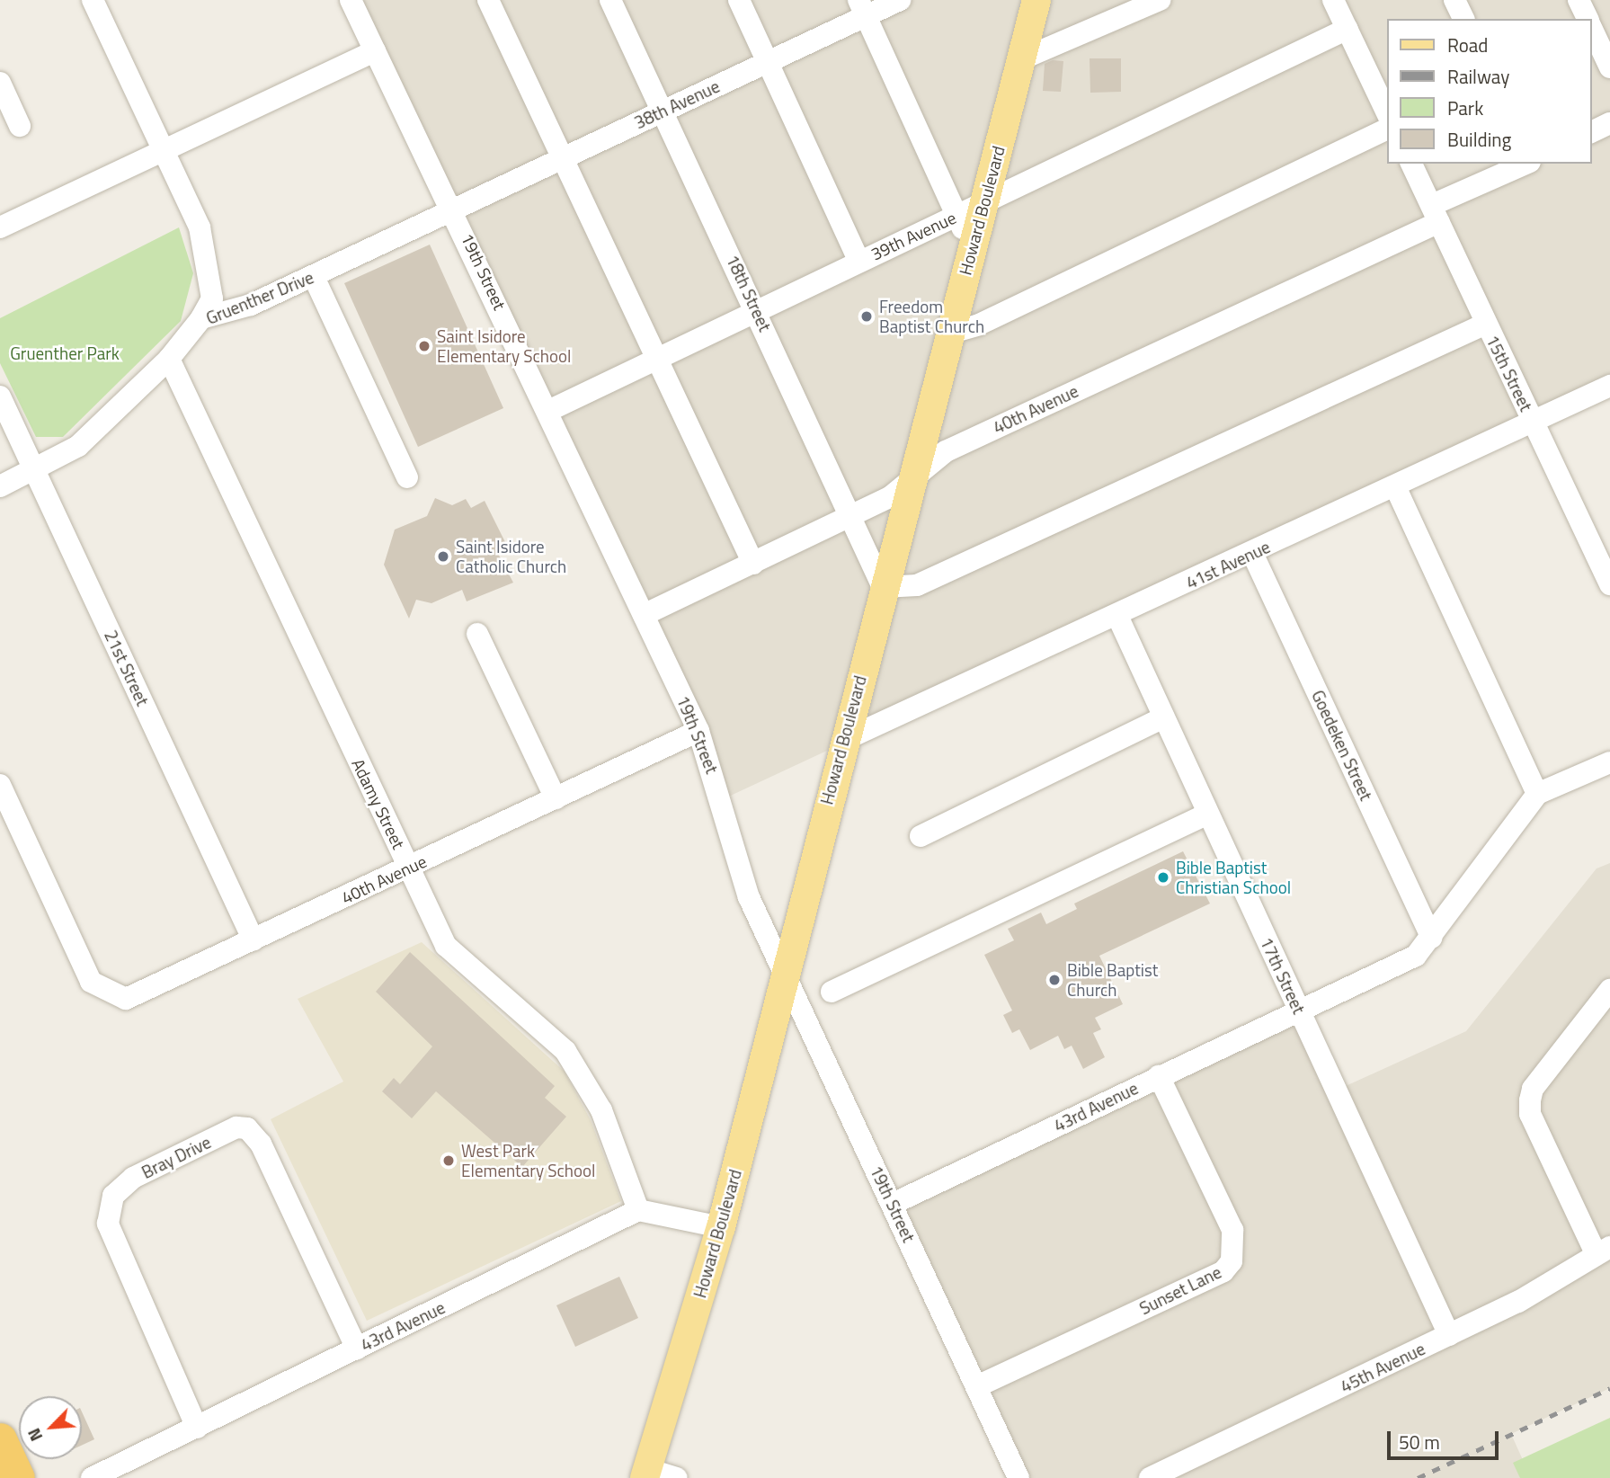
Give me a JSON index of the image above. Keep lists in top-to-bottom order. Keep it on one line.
{"streets":{"main road":["Howard Boulevard"],"street":["38th Avenue","39th Avenue","19th Street","18th Street","Gruenther Drive","15th Street","40th Avenue","41st Avenue","21st Street","Goedeken Street","Adamy Street","17th Street","43rd Avenue","Bray Drive","Sunset Lane","45th Avenue"]},"crossings":[["38th Avenue","19th Street"],["38th Avenue","18th Street"],["38th Avenue","Gruenther Drive"],["Howard Boulevard","39th Avenue"],["Howard Boulevard","19th Street"],["Howard Boulevard","18th Street"],["Howard Boulevard","40th Avenue"],["Howard Boulevard","41st Avenue"],["39th Avenue","19th Street"],["39th Avenue","18th Street"],["19th Street","Gruenther Drive"],["19th Street","40th Avenue"],["19th Street","43rd Avenue"],["19th Street","Sunset Lane"],["18th Street","40th Avenue"],["Gruenther Drive","21st Street"],["Gruenther Drive","Adamy Street"],["15th Street","40th Avenue"],["15th Street","41st Avenue"],["40th Avenue","21st Street"],["40th Avenue","Adamy Street"],["41st Avenue","Goedeken Street"],["41st Avenue","17th Street"],["Goedeken Street","43rd Avenue"],["Adamy Street","43rd Avenue"],["17th Street","43rd Avenue"],["17th Street","45th Avenue"],["43rd Avenue","Bray Drive"],["43rd Avenue","Sunset Lane"]],"parks":["Gruenther Park"],"places":["Freedom Baptist Church","Saint Isidore Elementary School","Saint Isidore Catholic Church","Bible Baptist Christian School","Bible Baptist Church","West Park Elementary School"],"legend":["Road","Railway","Park","Building"],"scale_bar":"50 m","north":"bottom left"}
